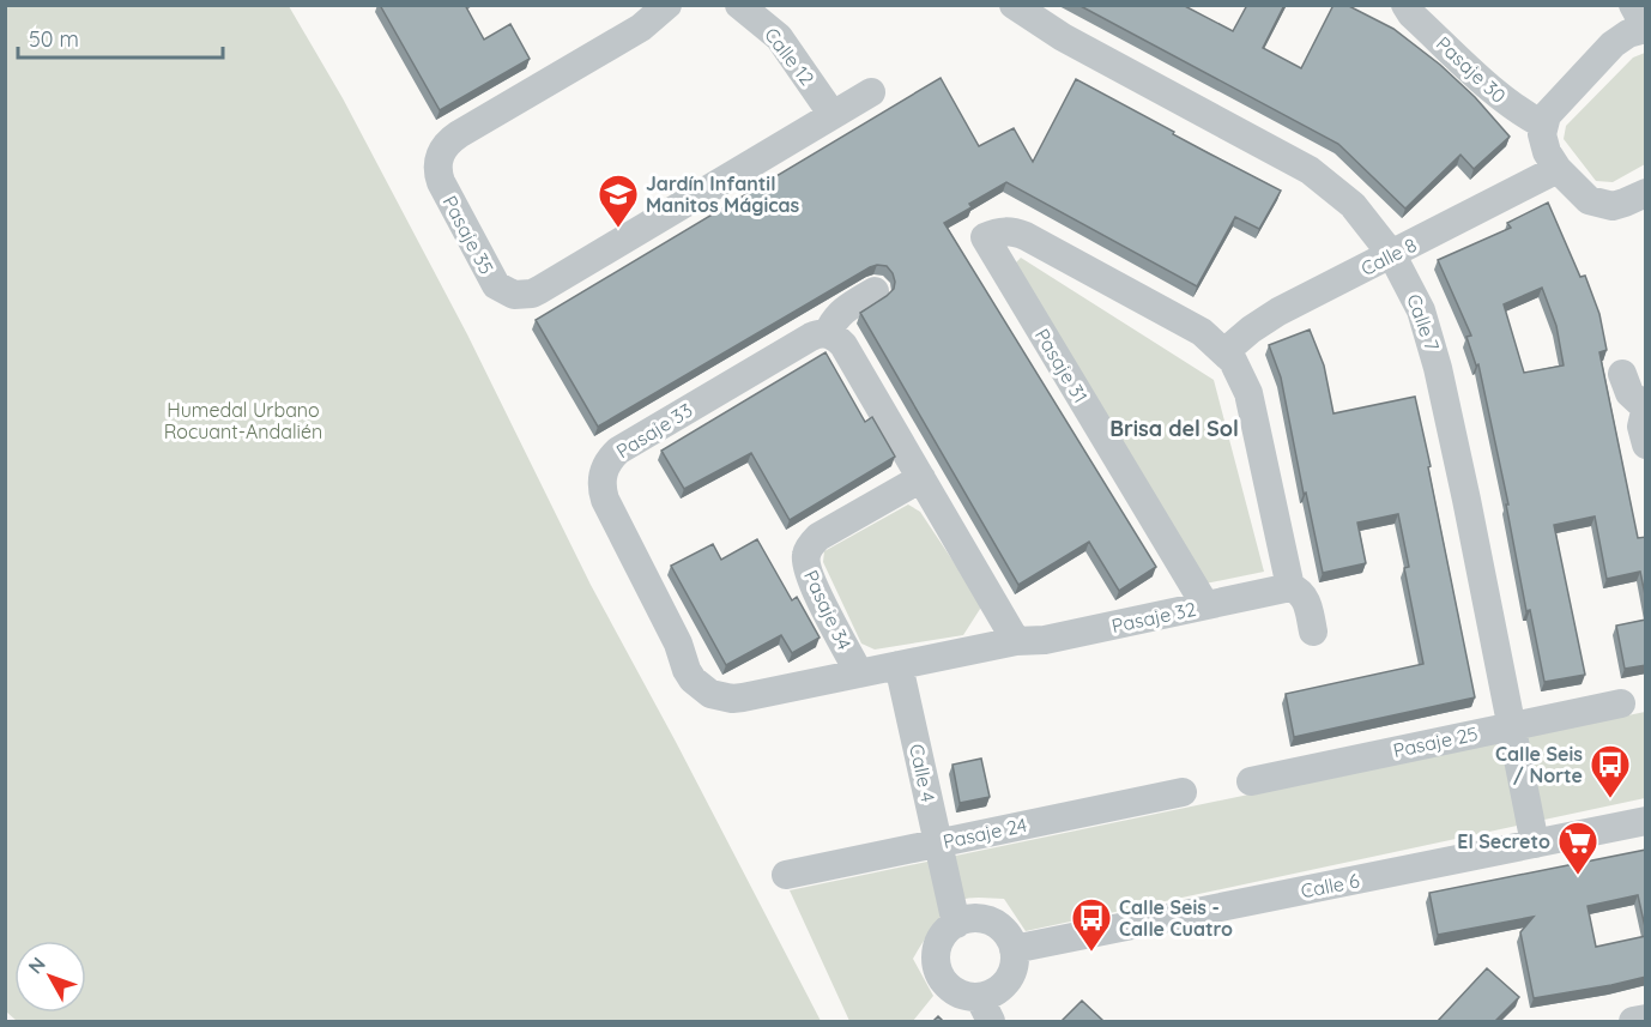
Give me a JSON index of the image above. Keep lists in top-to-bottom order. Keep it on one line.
{"streets":{"street":["Calle 12","Pasaje 30","Pasaje 35","Calle 8","Calle 7","Pasaje 31","Pasaje 33","Pasaje 34","Pasaje 32","Pasaje 25","Calle 4","Pasaje 24","Calle 6"]},"crossings":[["Calle 12","Pasaje 35"],["Calle 8","Calle 7"],["Calle 8","Pasaje 31"],["Calle 7","Pasaje 25"],["Calle 7","Calle 6"],["Pasaje 31","Pasaje 32"],["Pasaje 33","Pasaje 34"],["Calle 4","Pasaje 24"],["Calle 4","Calle 6"]],"districts":["Brisa del Sol"],"parks":["Humedal Urbano Rocuant-Andalién"],"places":{"school or university":["Jardín Infantil Manitos Mágicas"],"bus stop":["Calle Seis / Norte","Calle Seis - Calle Cuatro"],"supermarket":["El Secreto"]},"scale_bar":"50 m","north":"top left"}
